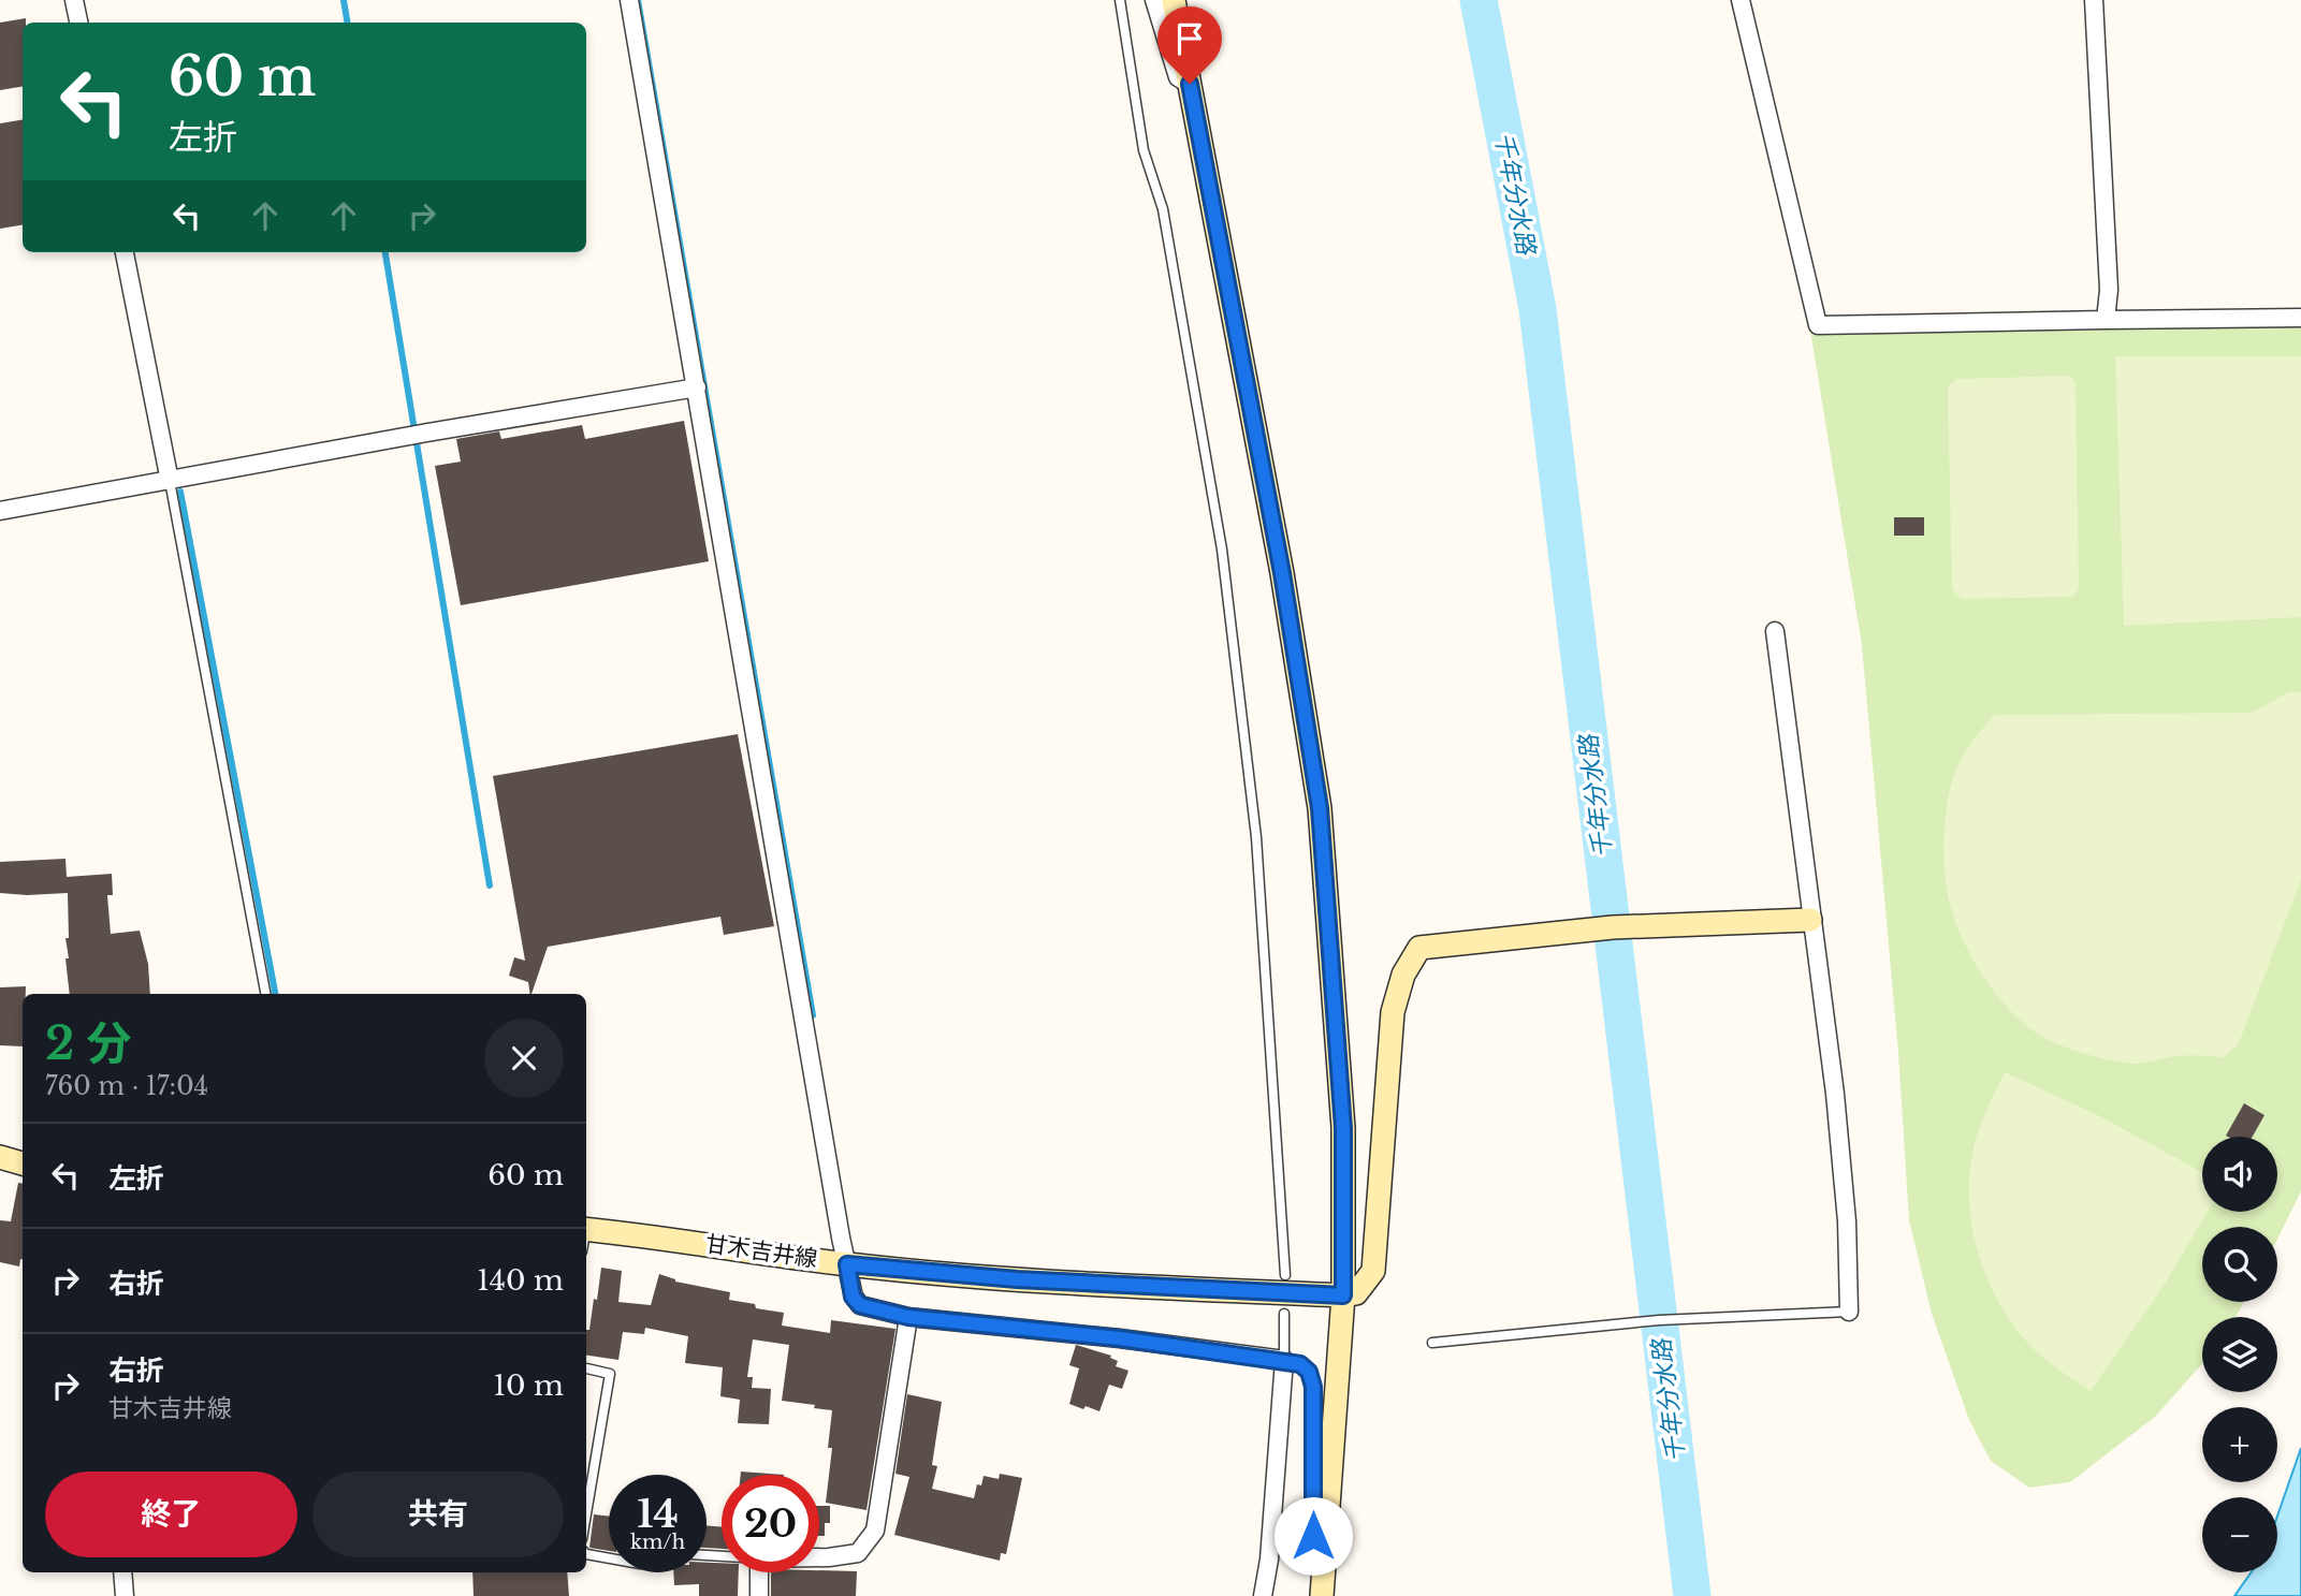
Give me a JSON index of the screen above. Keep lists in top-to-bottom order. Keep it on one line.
{"streets":{"main road":["甘木吉井線"]},"water":["千年分水路"],"page":{"turn":["60 m","左折"],"heading":["2 分","760 m · 17:04"],"list":[{"name":"左折","value":"60 m"},{"name":"右折","value":"140 m"},{"name":"右折","note":"甘木吉井線","value":"10 m"}],"map_buttons":["+","−"],"buttons":["終了","共有"],"speed":"14 km/h","limit":"20"}}
